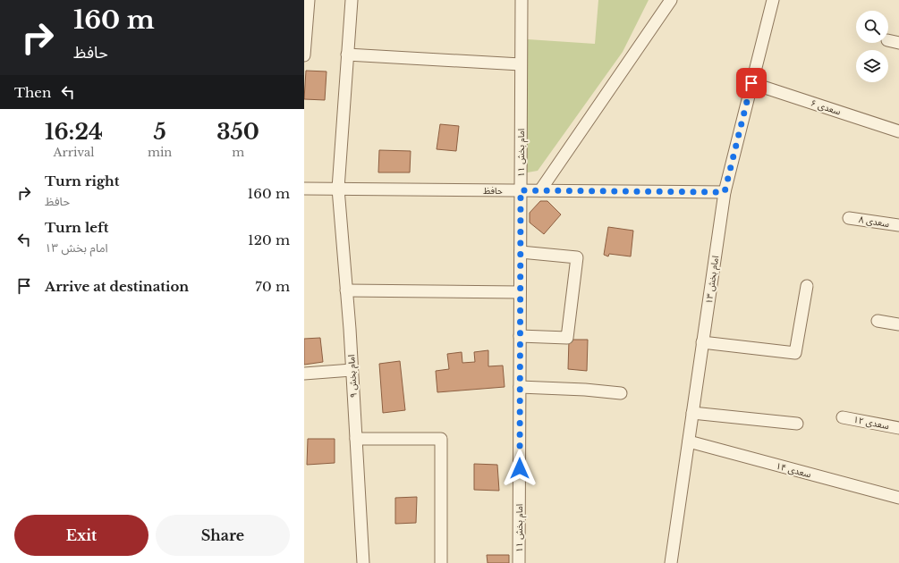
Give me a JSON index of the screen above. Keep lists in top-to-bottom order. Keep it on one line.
{"streets":{"street":["سعدی ۶","امام بخش ۱۱","حافظ","سعدی ۸","امام بخش ۱۳","امام بخش ۹","سعدی ۱۲","سعدی ۱۴"]},"crossings":[["سعدی ۶","امام بخش ۱۳"],["امام بخش ۱۱","حافظ"],["حافظ","امام بخش ۱۳"],["حافظ","امام بخش ۹"],["امام بخش ۱۳","سعدی ۱۴"]],"page":{"turn":["160 m","حافظ"],"then":"Then","eta":["16:24","Arrival","5","min","350","m"],"list":[{"name":"Turn right","note":"حافظ","value":"160 m"},{"name":"Turn left","note":"امام بخش ۱۳","value":"120 m"},{"name":"Arrive at destination","value":"70 m"}],"buttons":["Exit","Share"]}}
